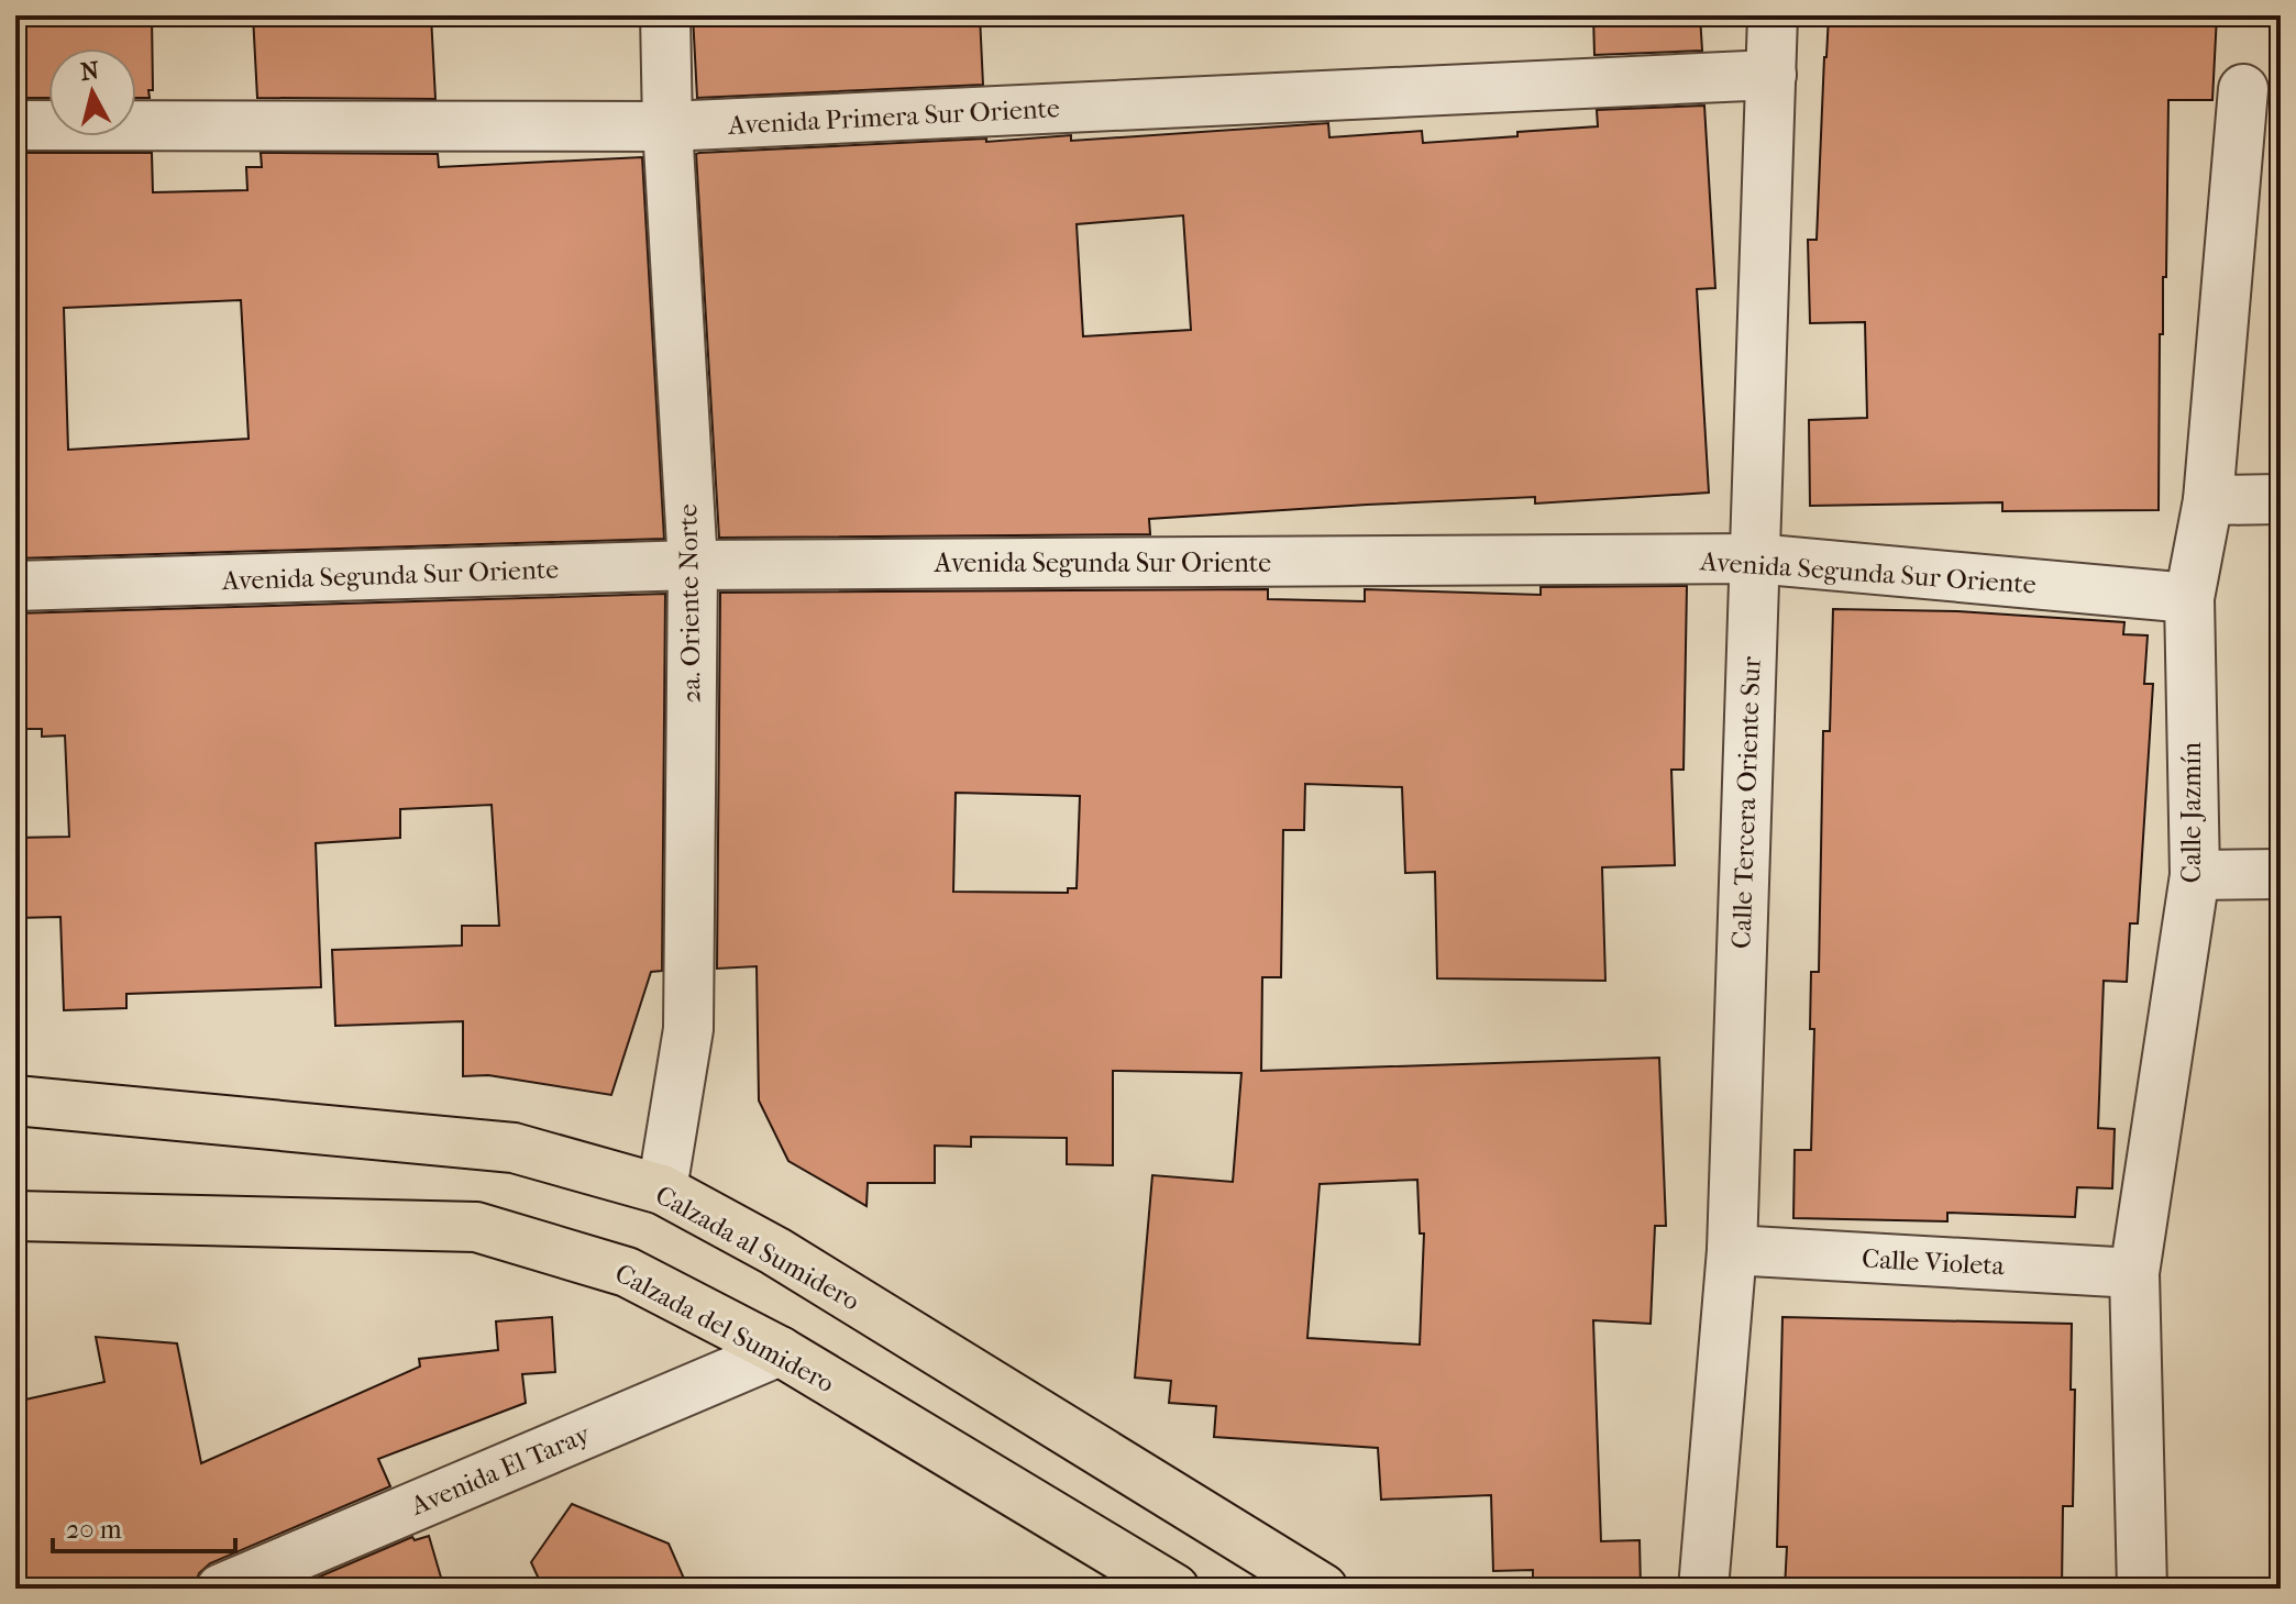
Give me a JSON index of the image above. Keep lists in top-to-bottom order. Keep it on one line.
{"streets":{"main road":["Calzada al Sumidero","Calzada del Sumidero"],"street":["Avenida Primera Sur Oriente","Avenida Segunda Sur Oriente","2a. Oriente Norte","Calle Tercera Oriente Sur","Calle Jazmín","Calle Violeta","Avenida El Taray"]},"crossings":[["Avenida Primera Sur Oriente","2a. Oriente Norte"],["Avenida Primera Sur Oriente","Calle Tercera Oriente Sur"],["Avenida Segunda Sur Oriente","2a. Oriente Norte"],["Avenida Segunda Sur Oriente","Calle Tercera Oriente Sur"],["Avenida Segunda Sur Oriente","Calle Jazmín"],["2a. Oriente Norte","Calzada al Sumidero"],["Calle Tercera Oriente Sur","Calle Violeta"],["Calle Jazmín","Calle Violeta"],["Calzada del Sumidero","Avenida El Taray"]],"scale_bar":"20 m","north":"top"}
